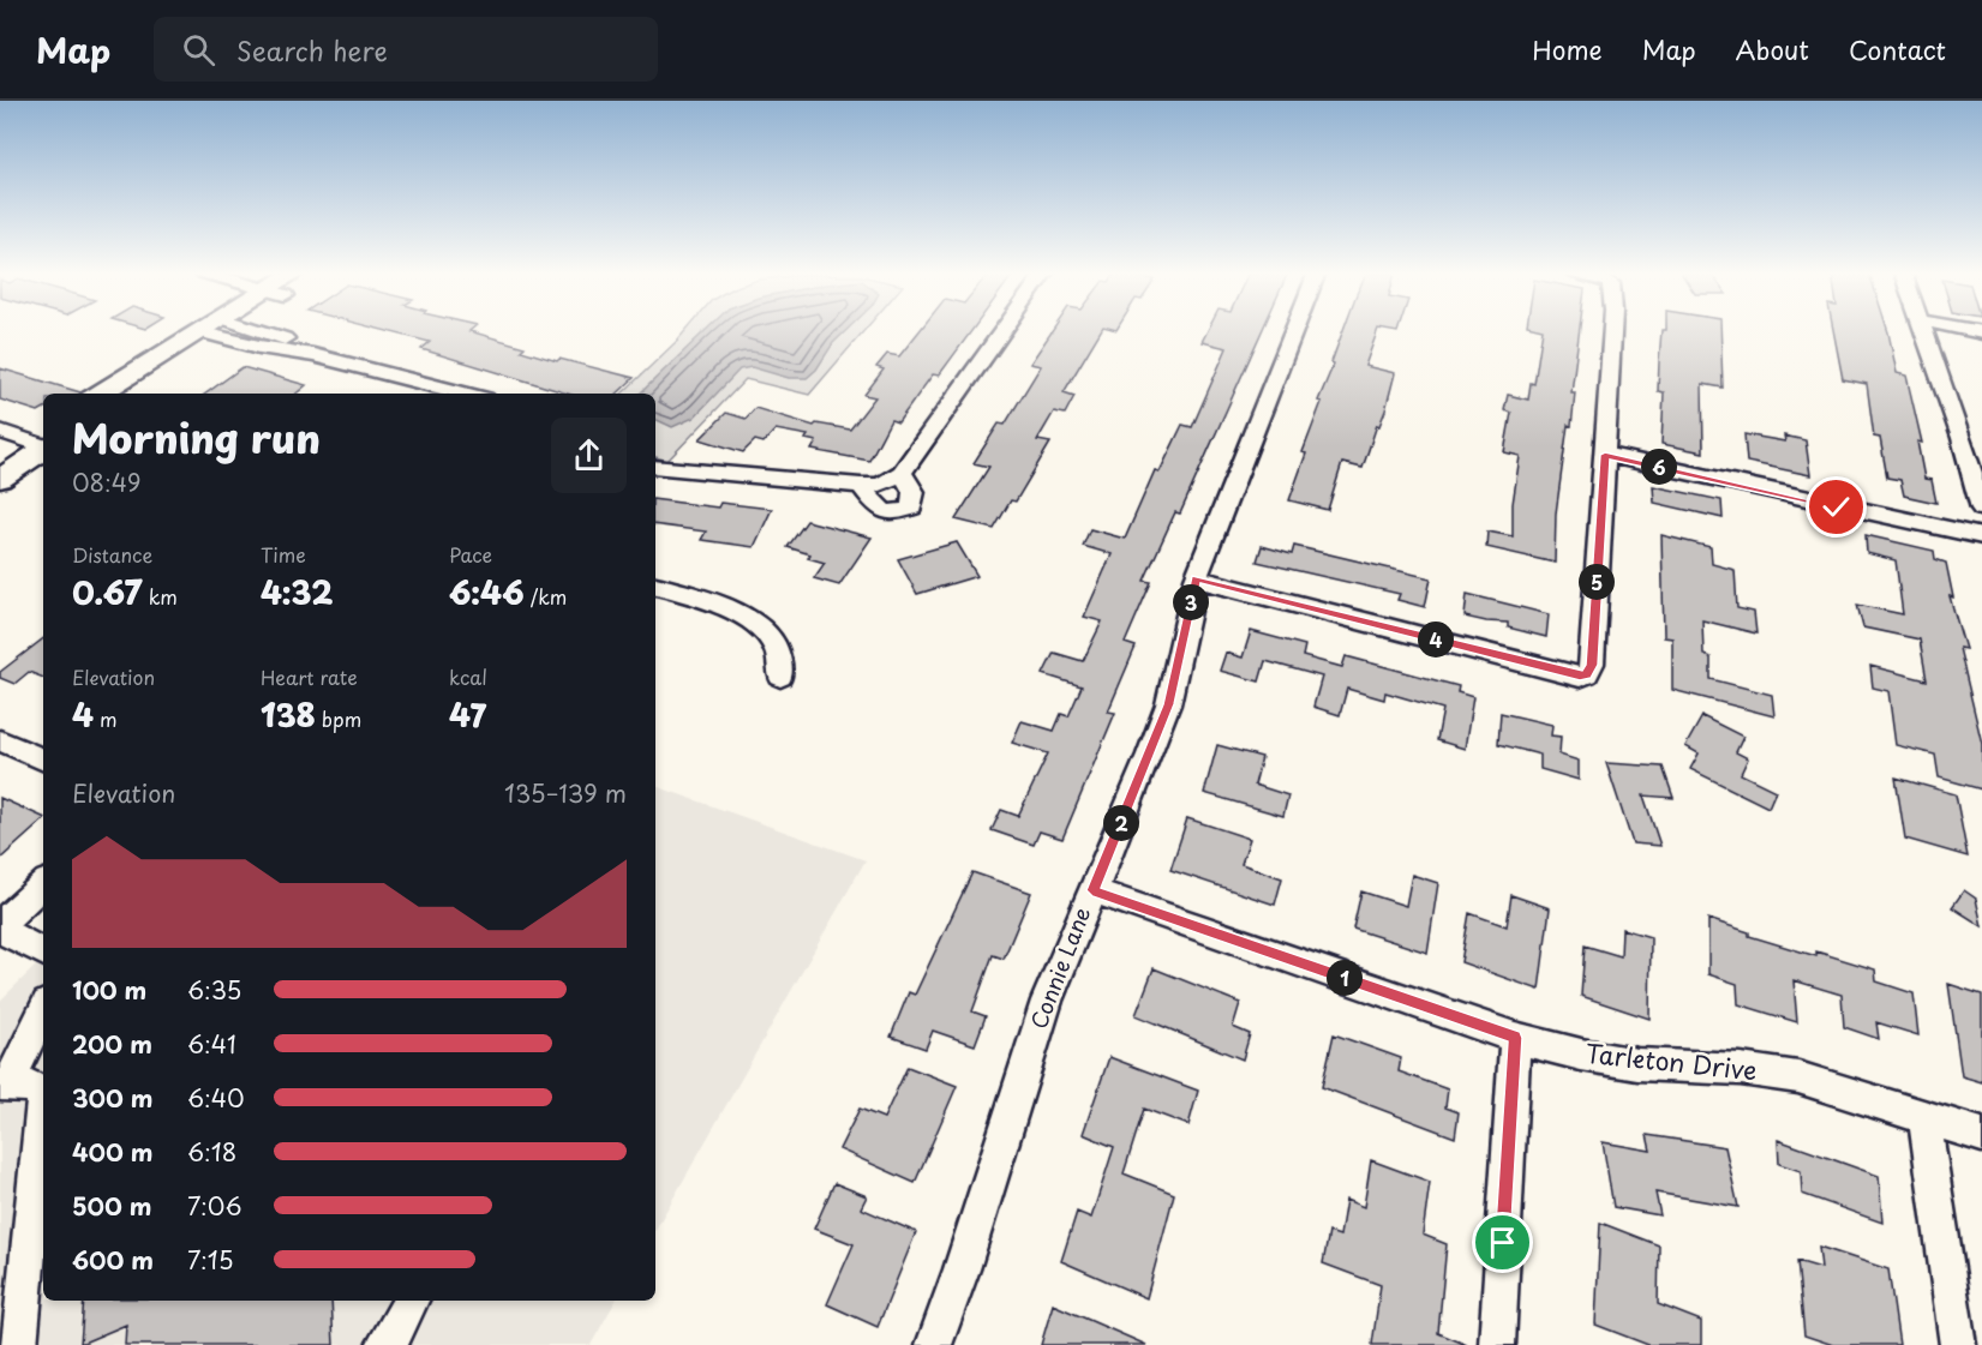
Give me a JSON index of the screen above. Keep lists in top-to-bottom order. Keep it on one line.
{"streets":{"street":["Connie Lane","Tarleton Drive"]},"crossings":[["Connie Lane","Tarleton Drive"]],"page":{"header":"Map","search":"Search here","nav":["Home","Map","About","Contact"],"heading":["Morning run","08:49"],"pins":["6","5","3","4","2","1"],"stats":[["Distance","0.67 km"],["Time","4:32"],["Pace","6:46 /km"],["Elevation","4 m"],["Heart rate","138 bpm"],["kcal","47"]],"chart":["Elevation","135–139 m"],"list":[{"name":"100 m","note":"6:35"},{"name":"200 m","note":"6:41"},{"name":"300 m","note":"6:40"},{"name":"400 m","note":"6:18"},{"name":"500 m","note":"7:06"},{"name":"600 m","note":"7:15"}]}}
